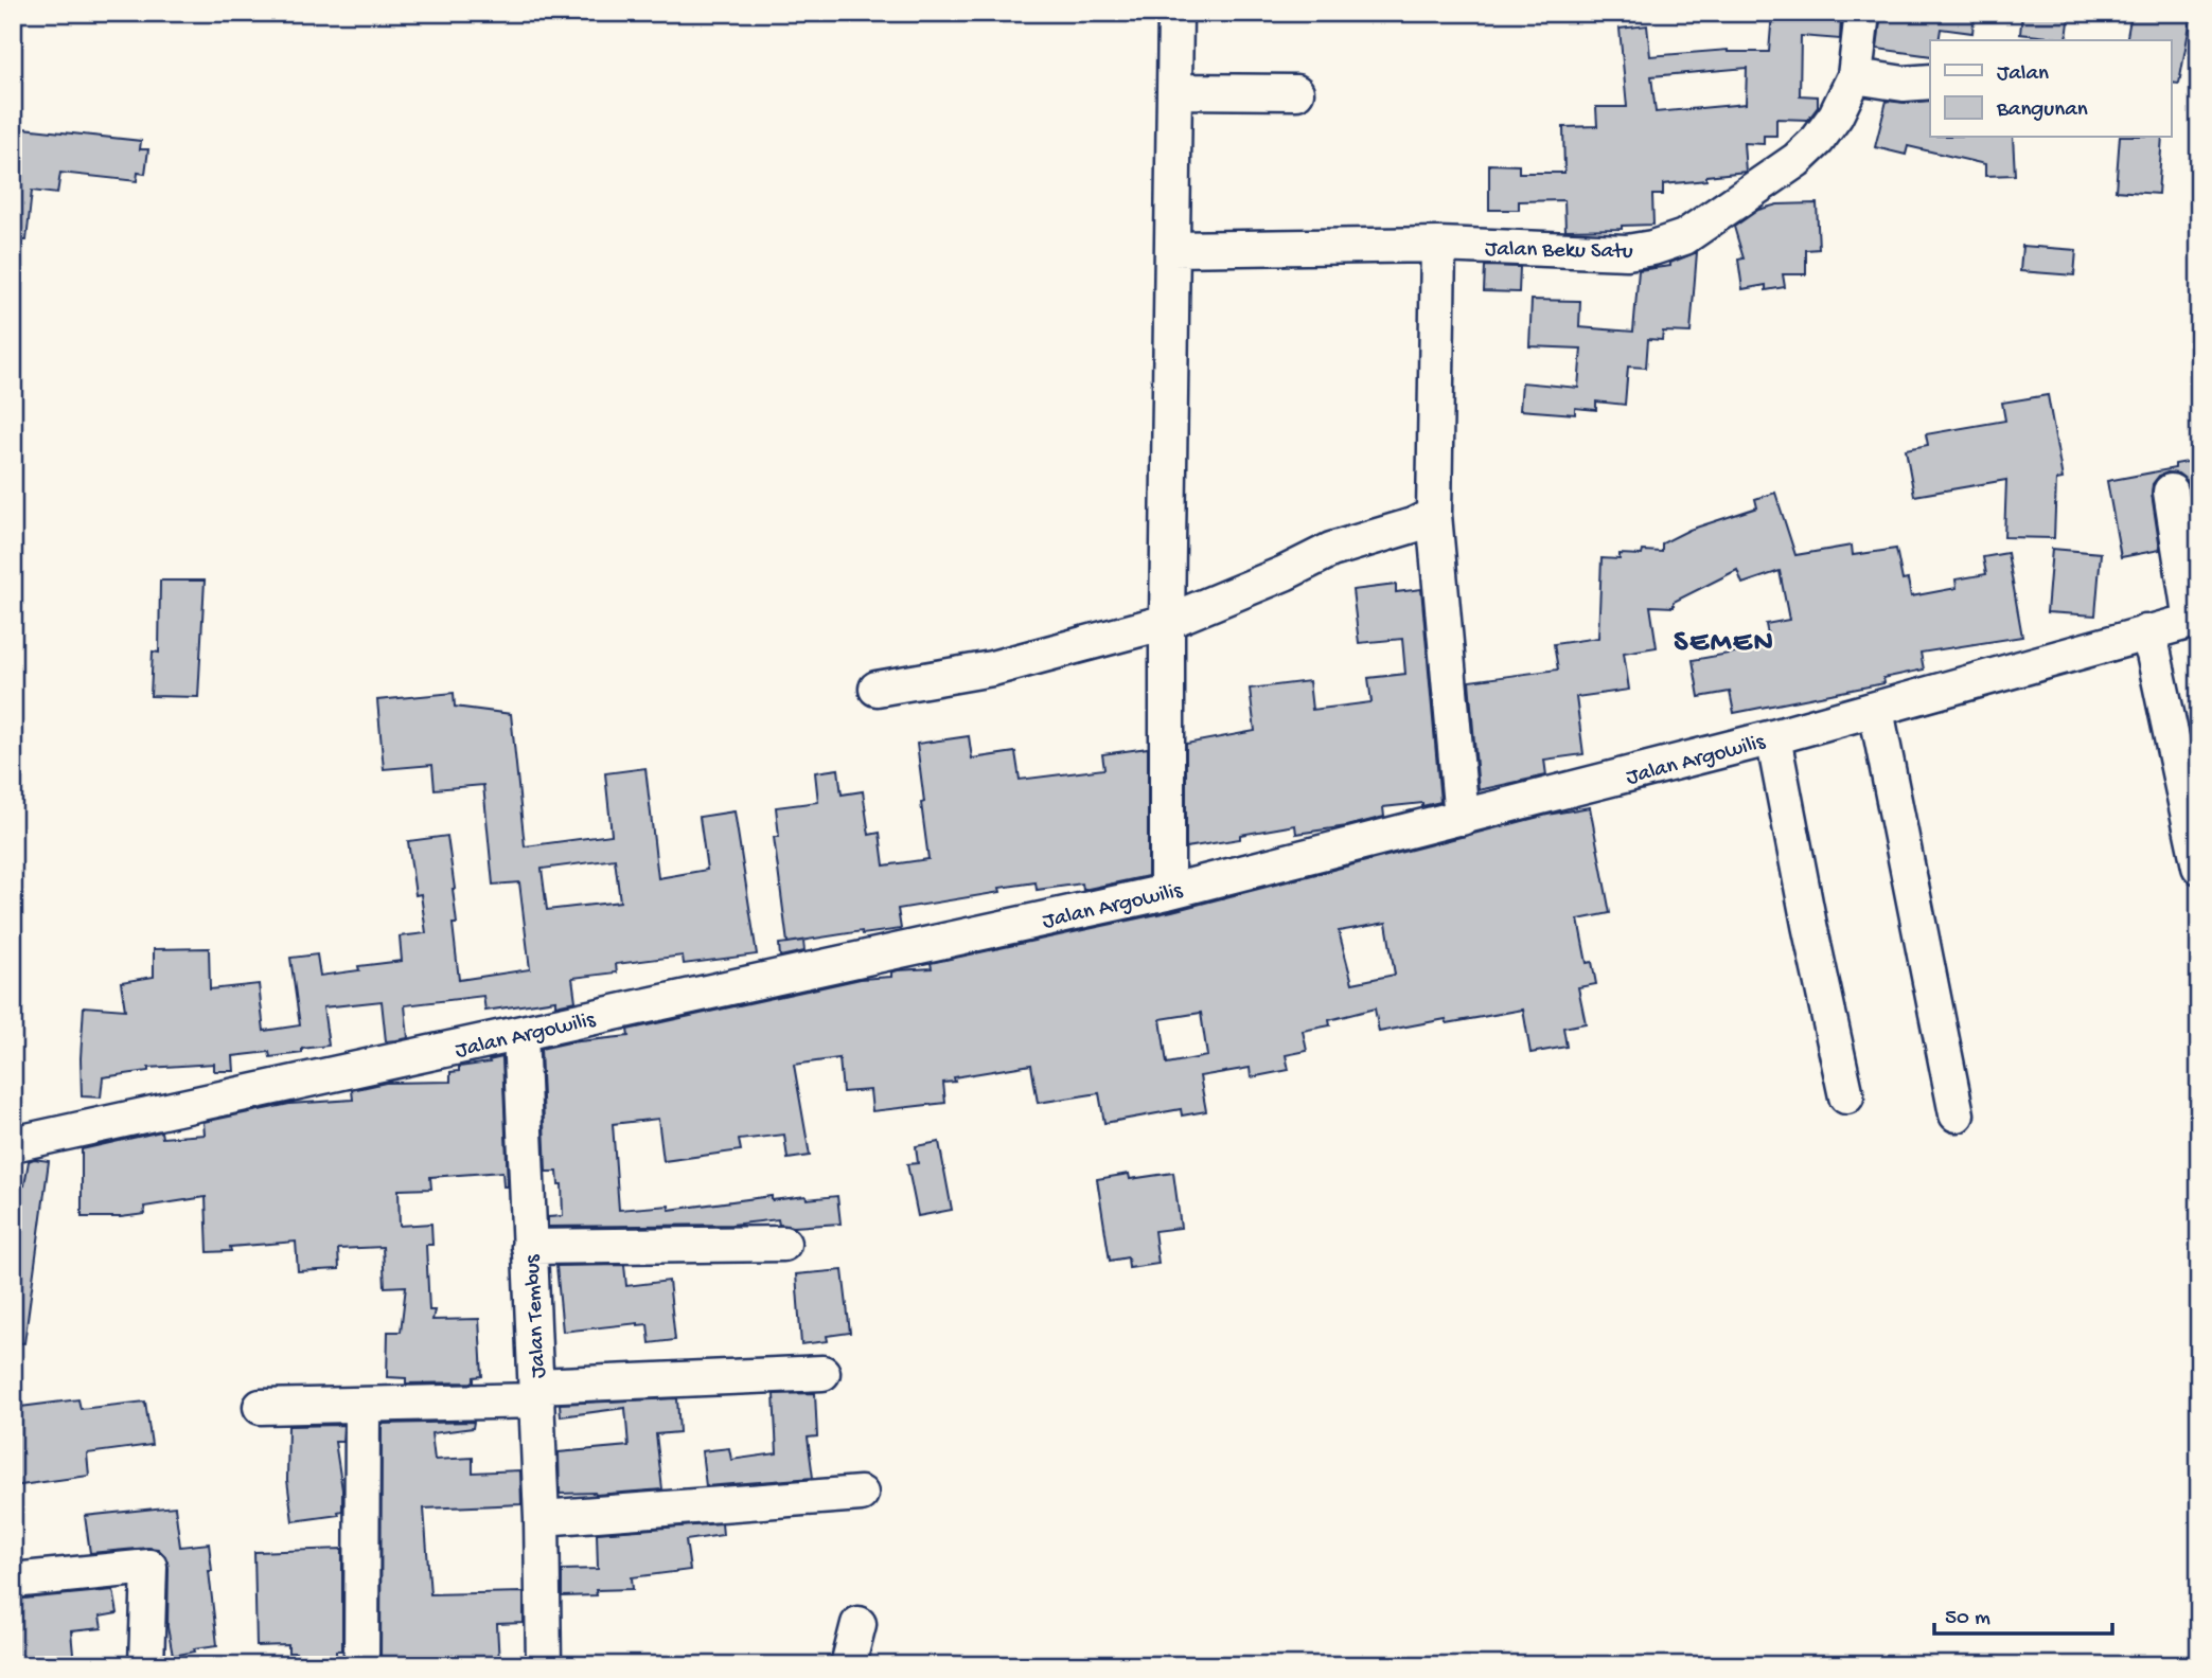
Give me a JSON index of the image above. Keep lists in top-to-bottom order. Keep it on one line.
{"streets":{"street":["Jalan Beku Satu","Jalan Argowilis","Jalan Tembus"]},"crossings":[["Jalan Argowilis","Jalan Tembus"]],"districts":["SEMEN"],"legend":["Jalan","Bangunan"],"scale_bar":"50 m"}
